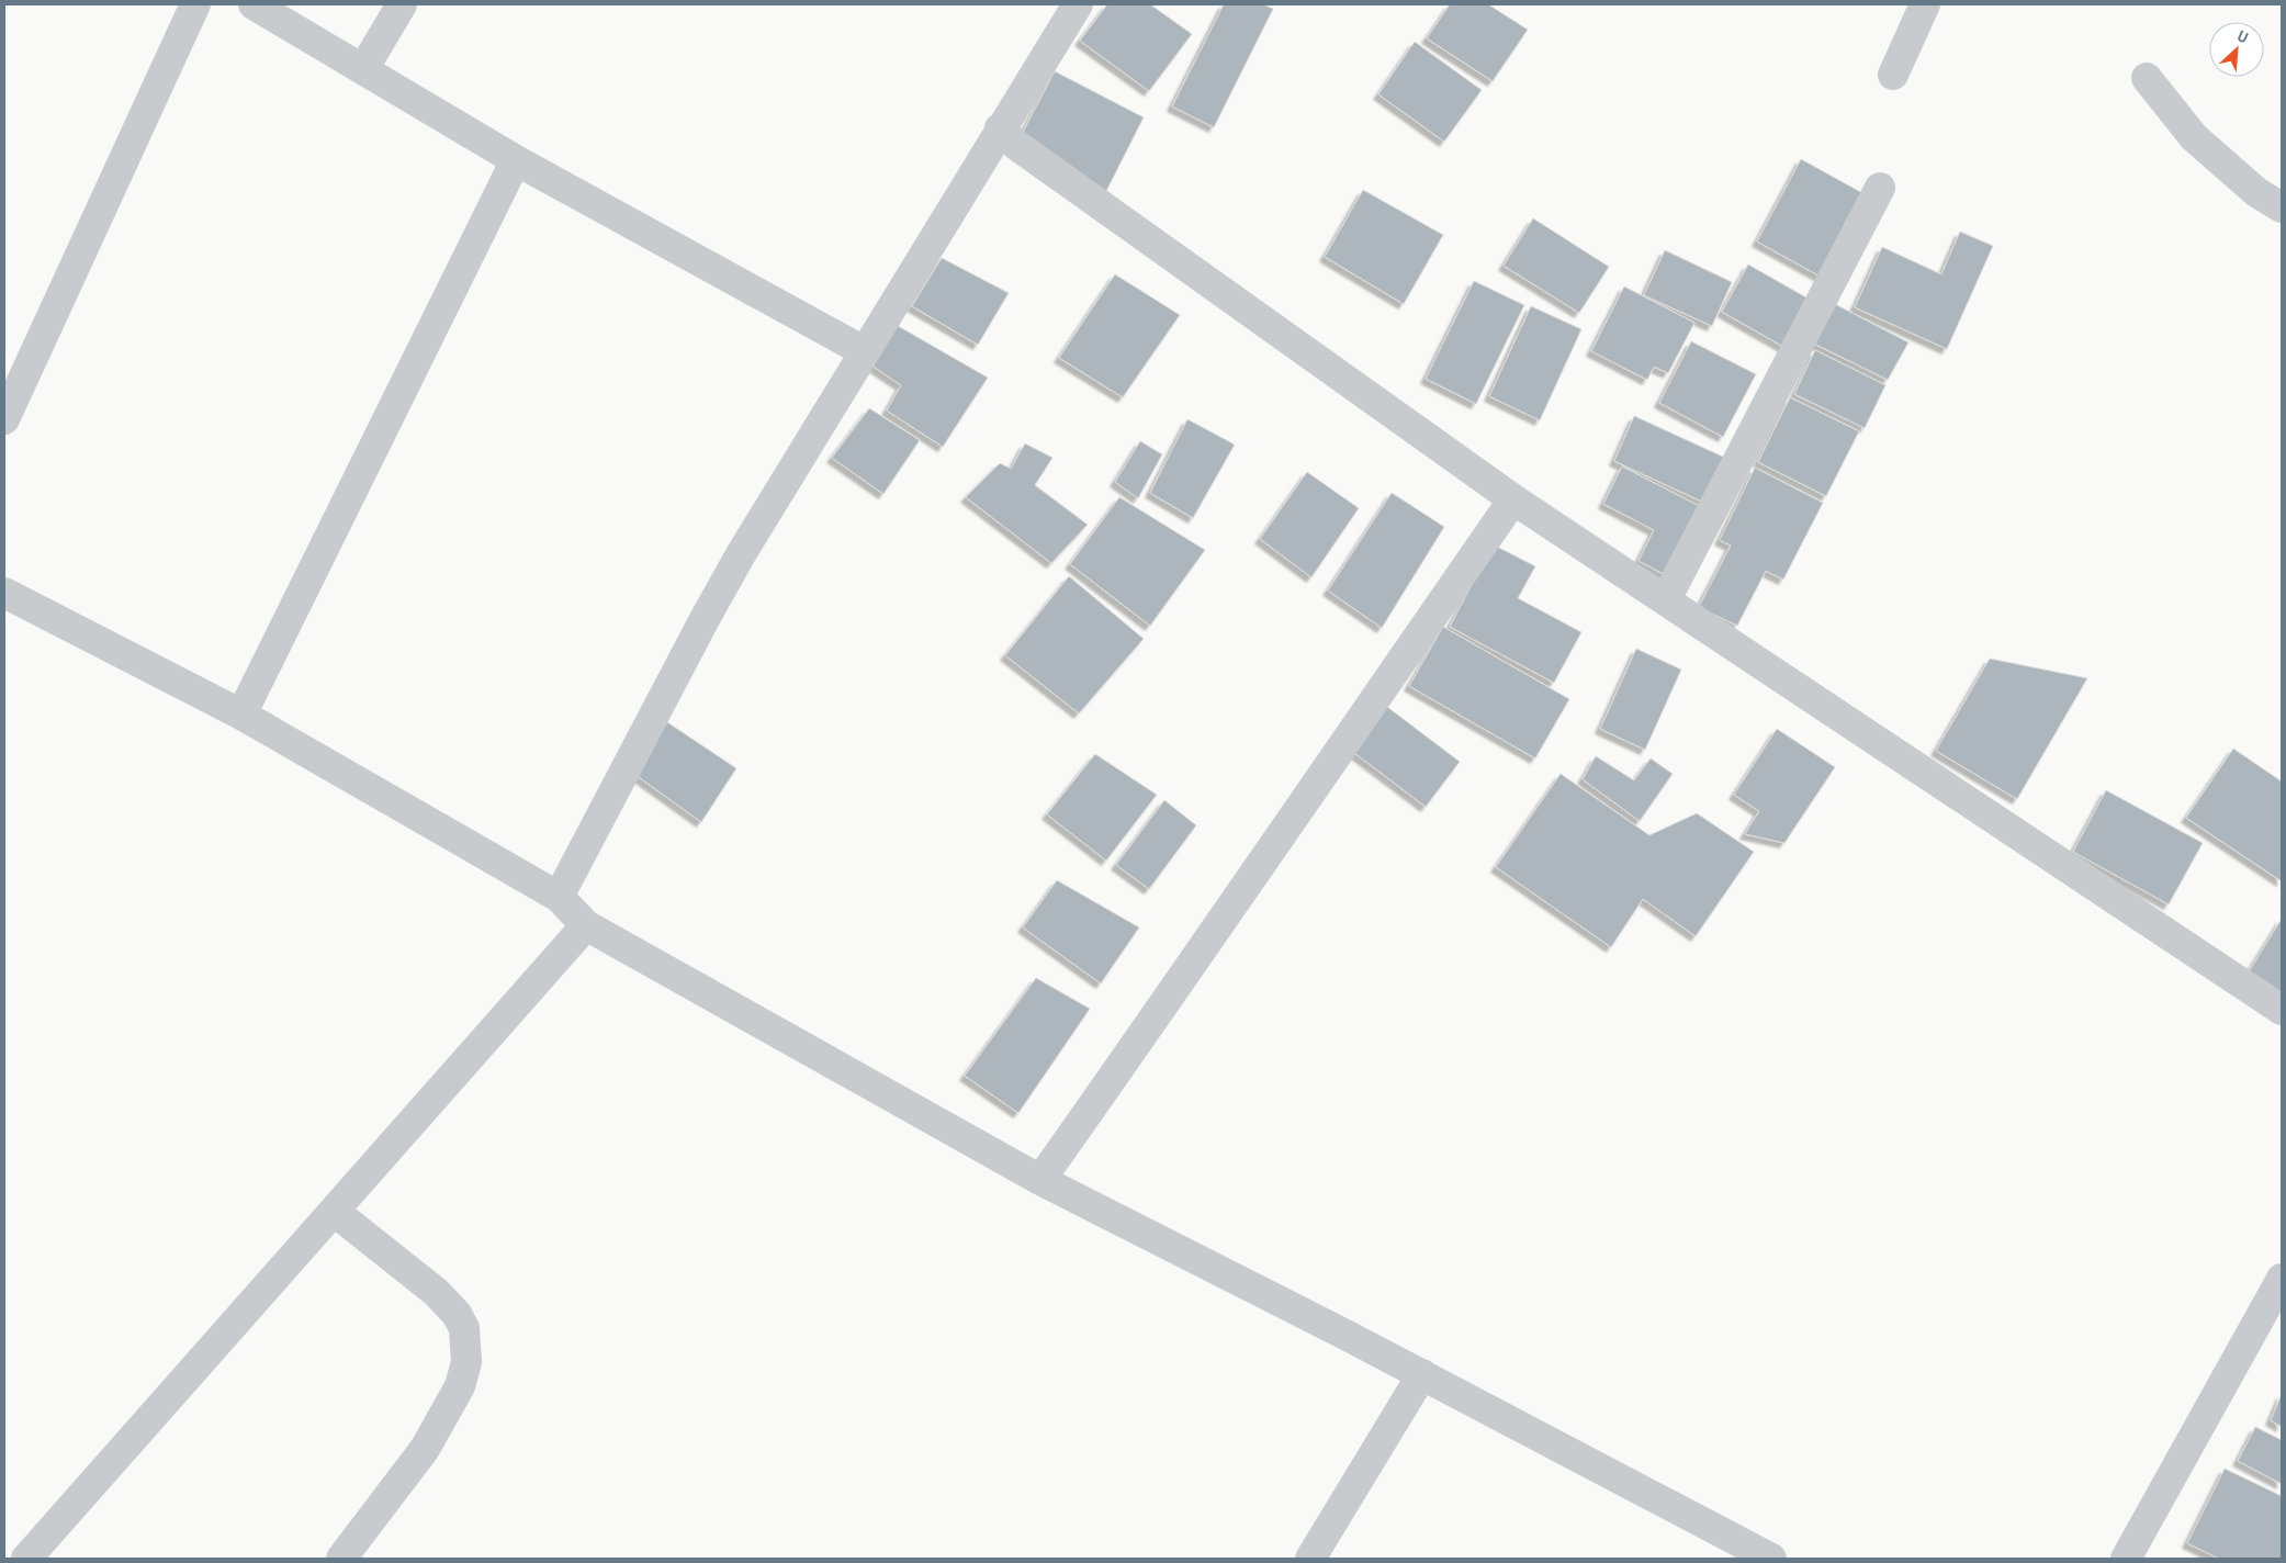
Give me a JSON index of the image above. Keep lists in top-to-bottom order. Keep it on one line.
{"north":"top right"}
